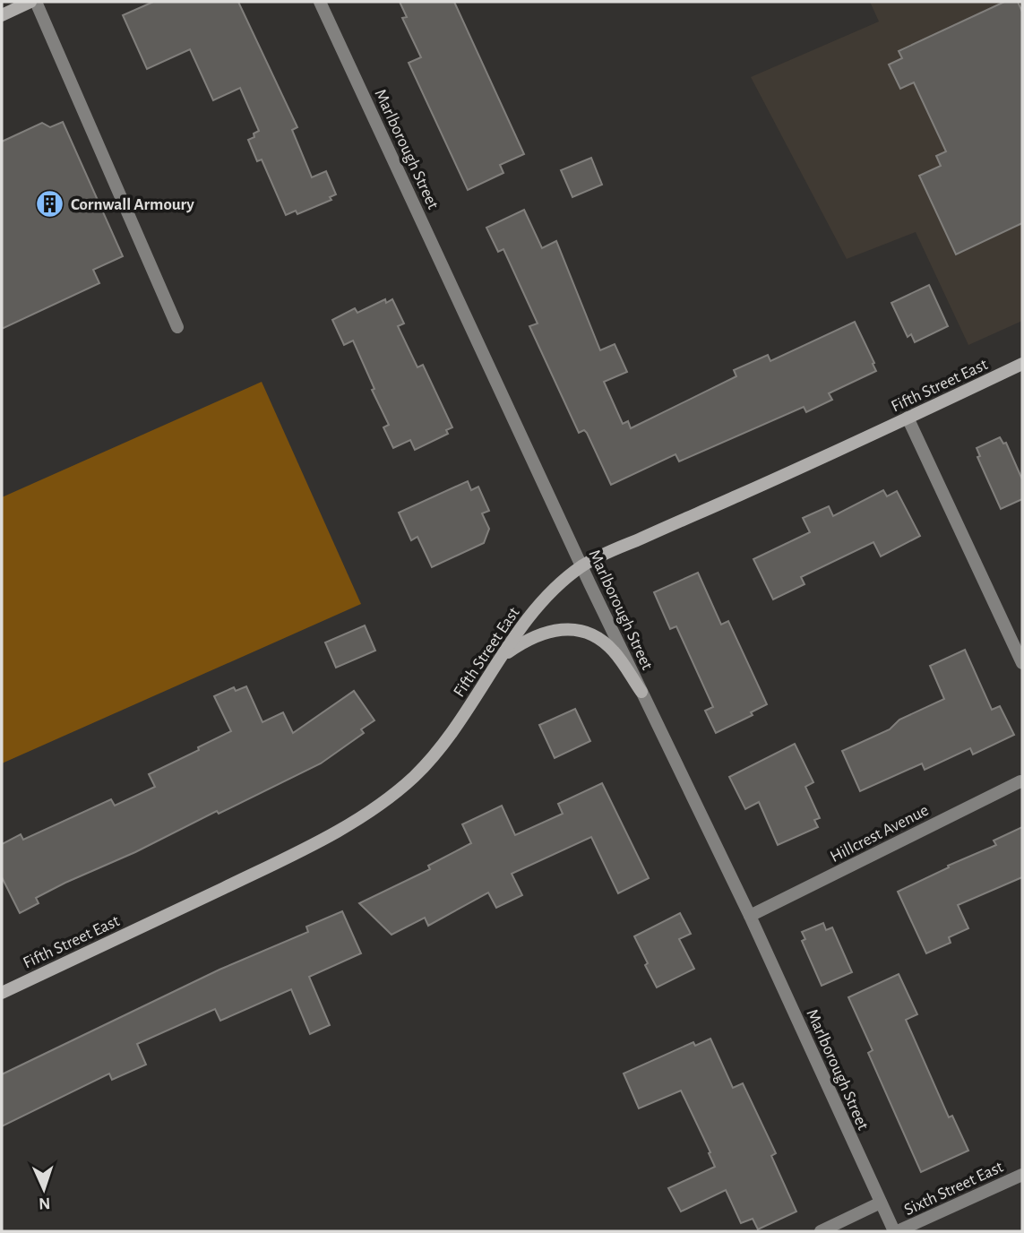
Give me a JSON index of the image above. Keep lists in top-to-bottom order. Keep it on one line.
{"streets":{"street":["Marlborough Street","Fifth Street East","Hillcrest Avenue","Sixth Street East"]},"crossings":[["Marlborough Street","Fifth Street East"],["Marlborough Street","Hillcrest Avenue"],["Marlborough Street","Sixth Street East"]],"places":{"building":["Cornwall Armoury"]},"north":"bottom"}
